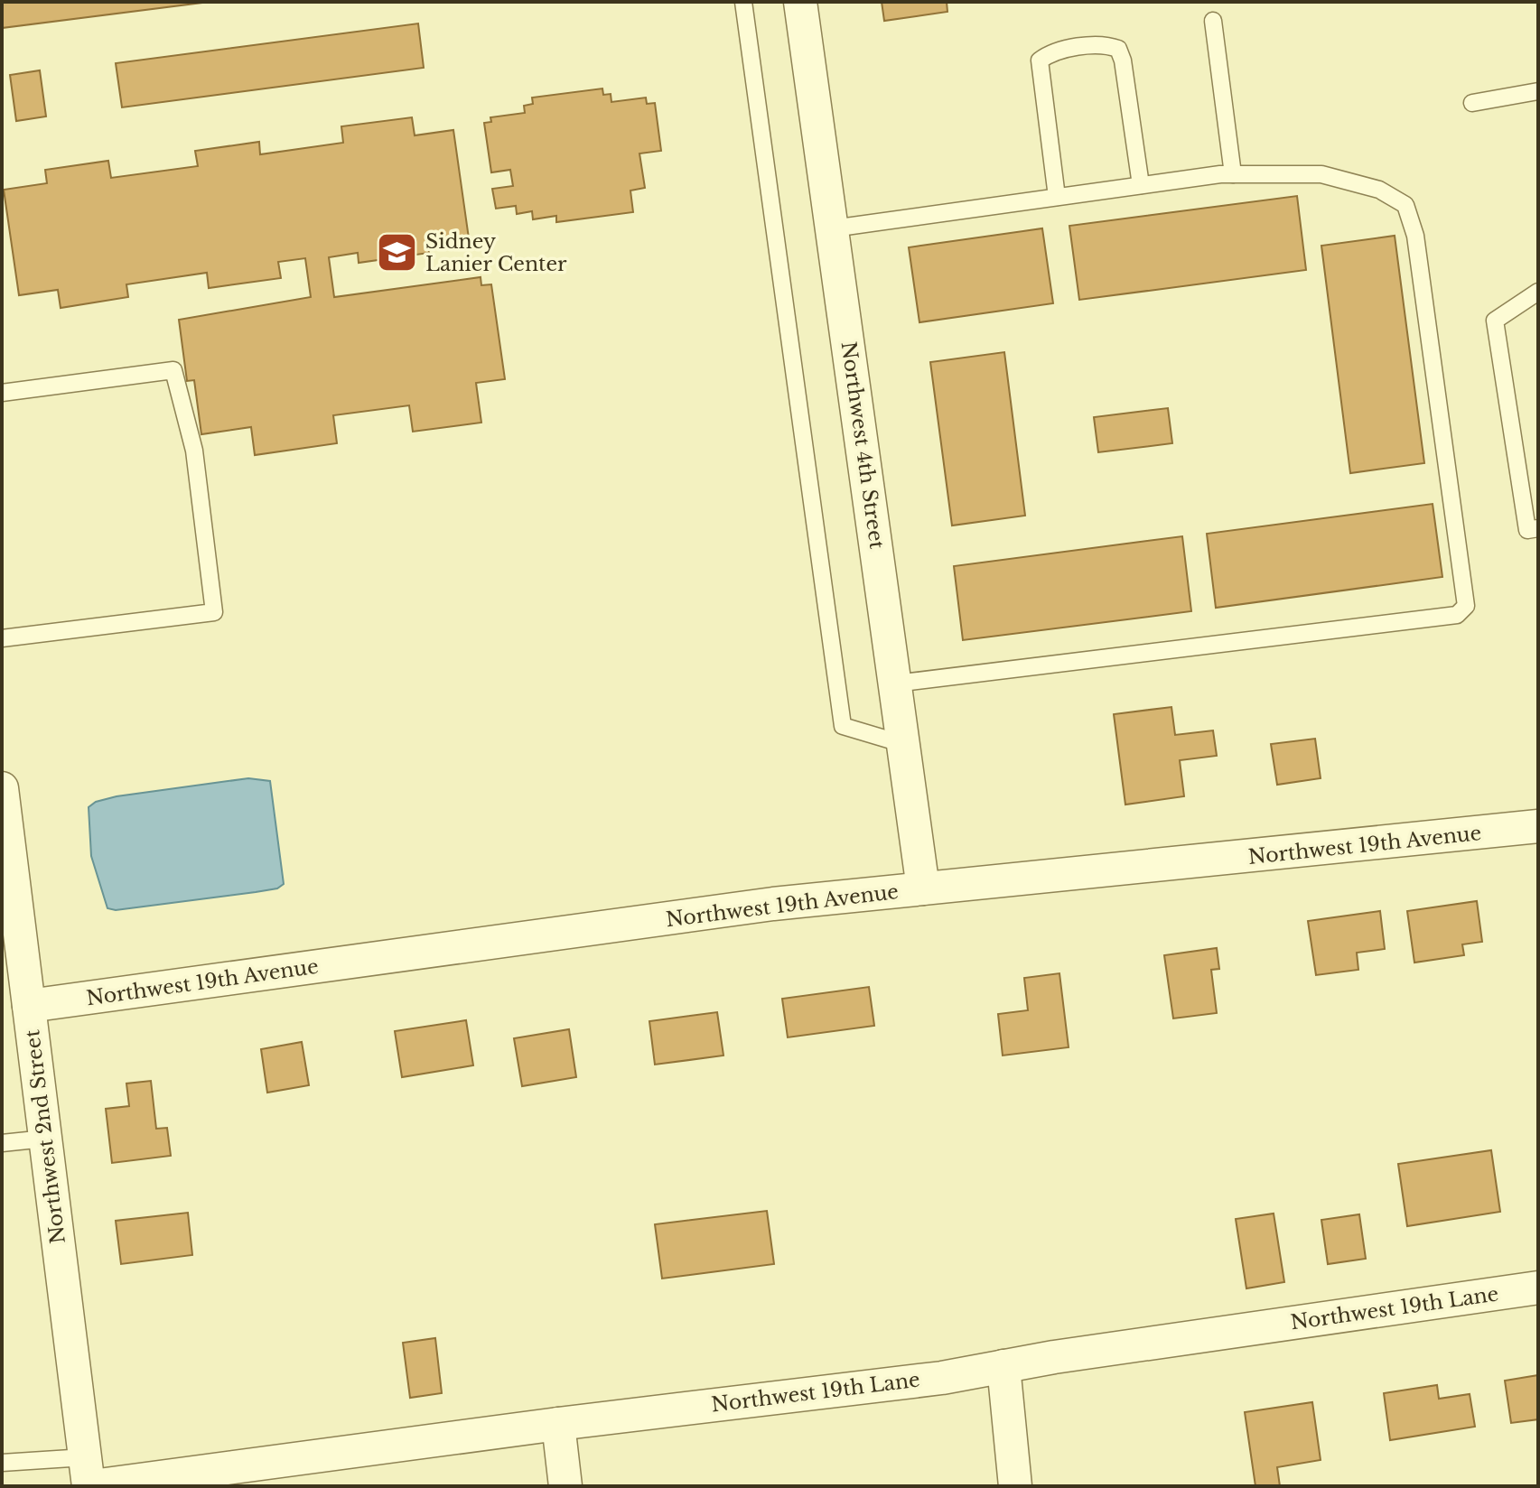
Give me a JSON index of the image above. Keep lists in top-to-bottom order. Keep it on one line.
{"streets":{"street":["Northwest 4th Street","Northwest 19th Avenue","Northwest 2nd Street","Northwest 19th Lane"]},"crossings":[["Northwest 4th Street","Northwest 19th Avenue"],["Northwest 19th Avenue","Northwest 2nd Street"],["Northwest 2nd Street","Northwest 19th Lane"]],"places":{"school or university":["Sidney Lanier Center"]}}
